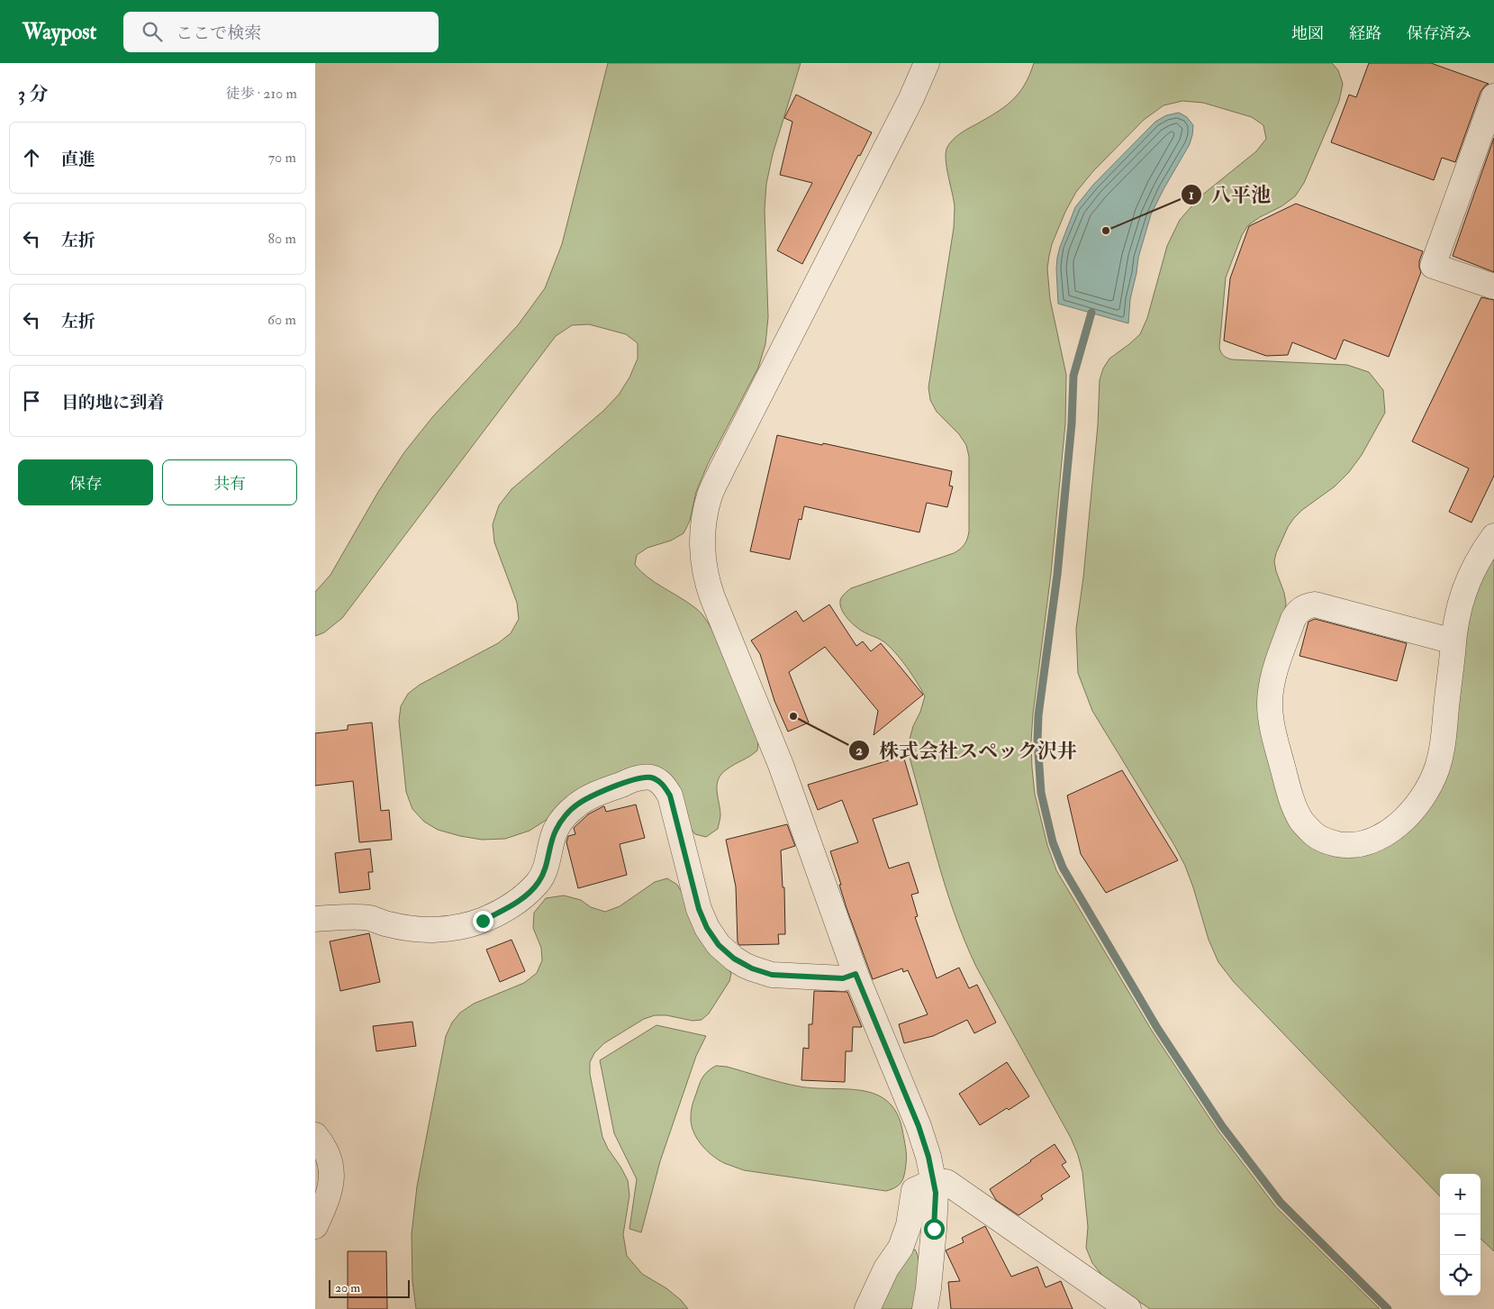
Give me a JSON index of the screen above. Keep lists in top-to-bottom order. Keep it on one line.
{"places":["八平池","株式会社スペック沢井"],"scale_bar":"20 m","page":{"header":"Waypost","search":"ここで検索","nav":["地図","経路","保存済み"],"heading":["3 分","徒歩 · 210 m"],"list":[["直進","70 m"],["左折","80 m"],["左折","60 m"],"目的地に到着"],"buttons":["保存","共有"],"map_buttons":["+","−"],"scale":"20 m"}}
